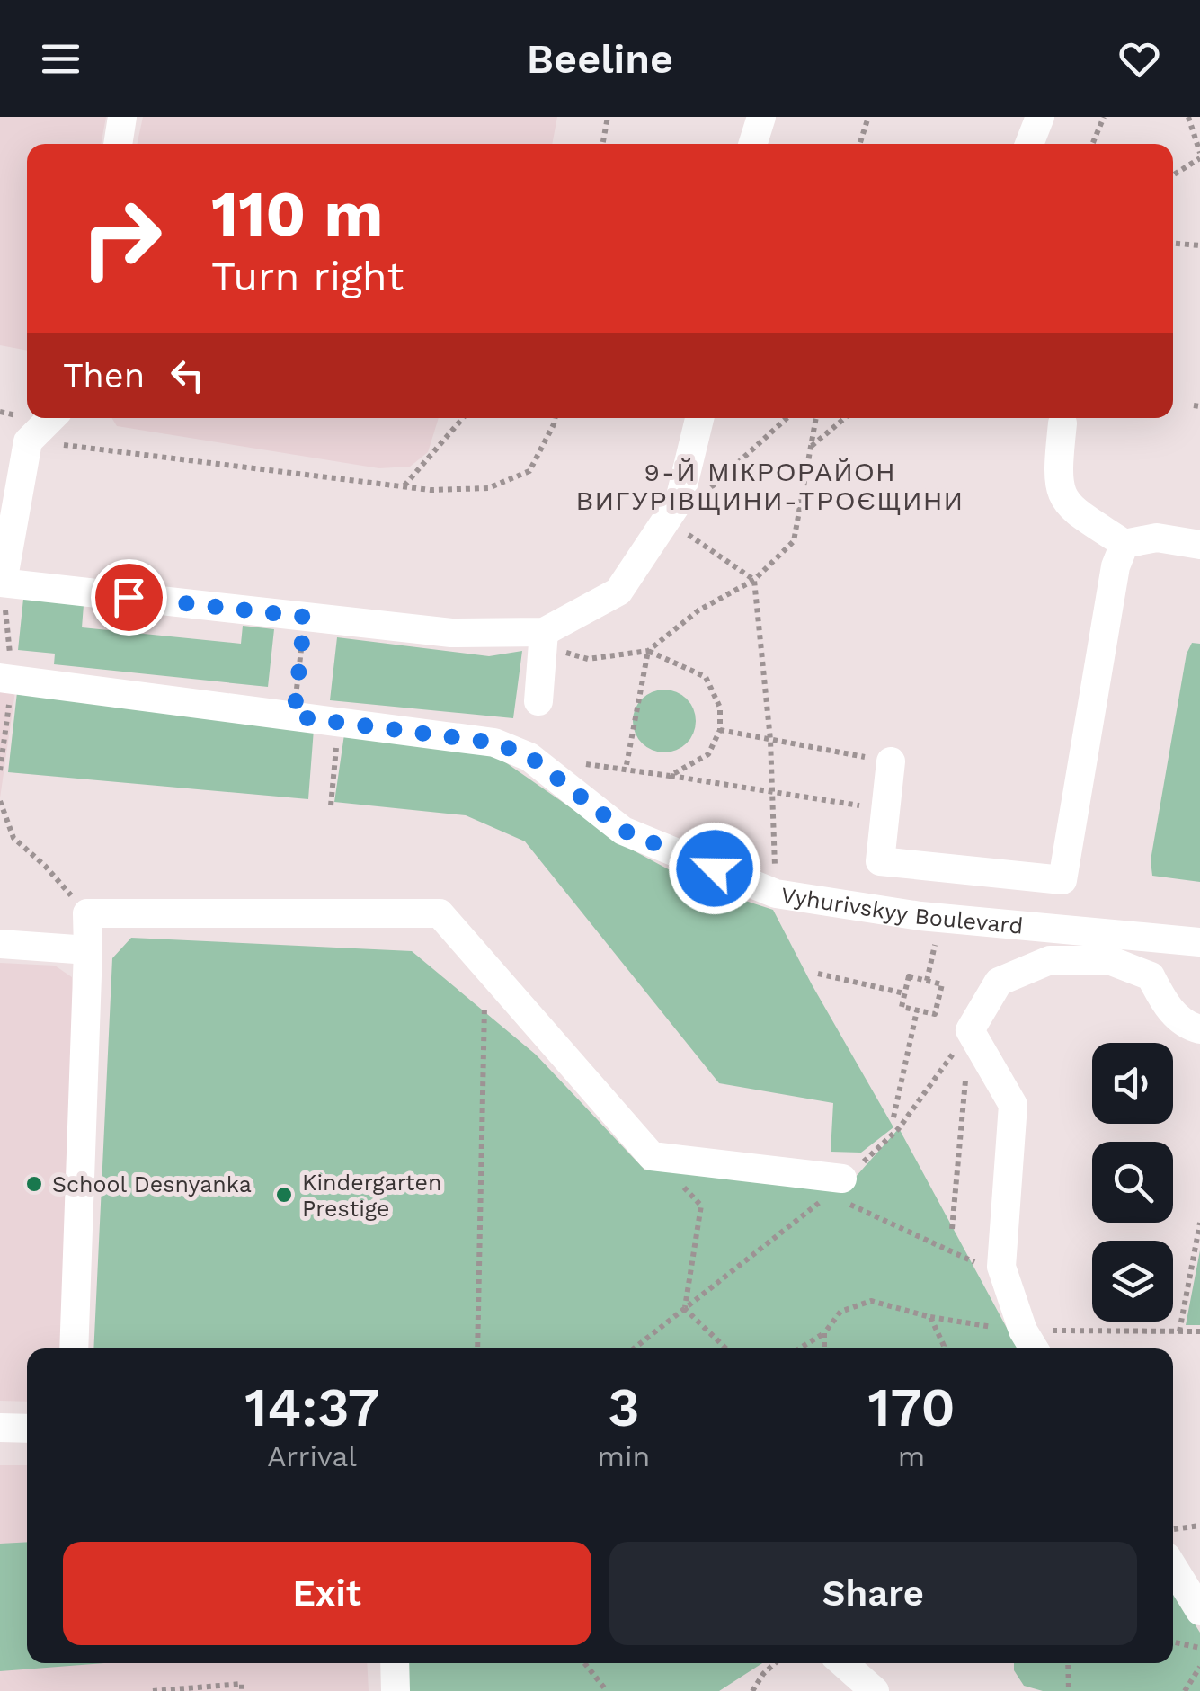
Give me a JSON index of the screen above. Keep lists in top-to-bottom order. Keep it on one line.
{"streets":{"street":["Vyhurivskyy Boulevard"]},"districts":["9-Й МІКРОРАЙОН ВИГУРІВЩИНИ-ТРОЄЩИНИ"],"places":["School Desnyanka","Kindergarten Prestige"],"page":{"header":"Beeline","turn":["110 m","Turn right"],"then":"Then","eta":["14:37","Arrival","3","min","170","m"],"buttons":["Exit","Share"]}}
